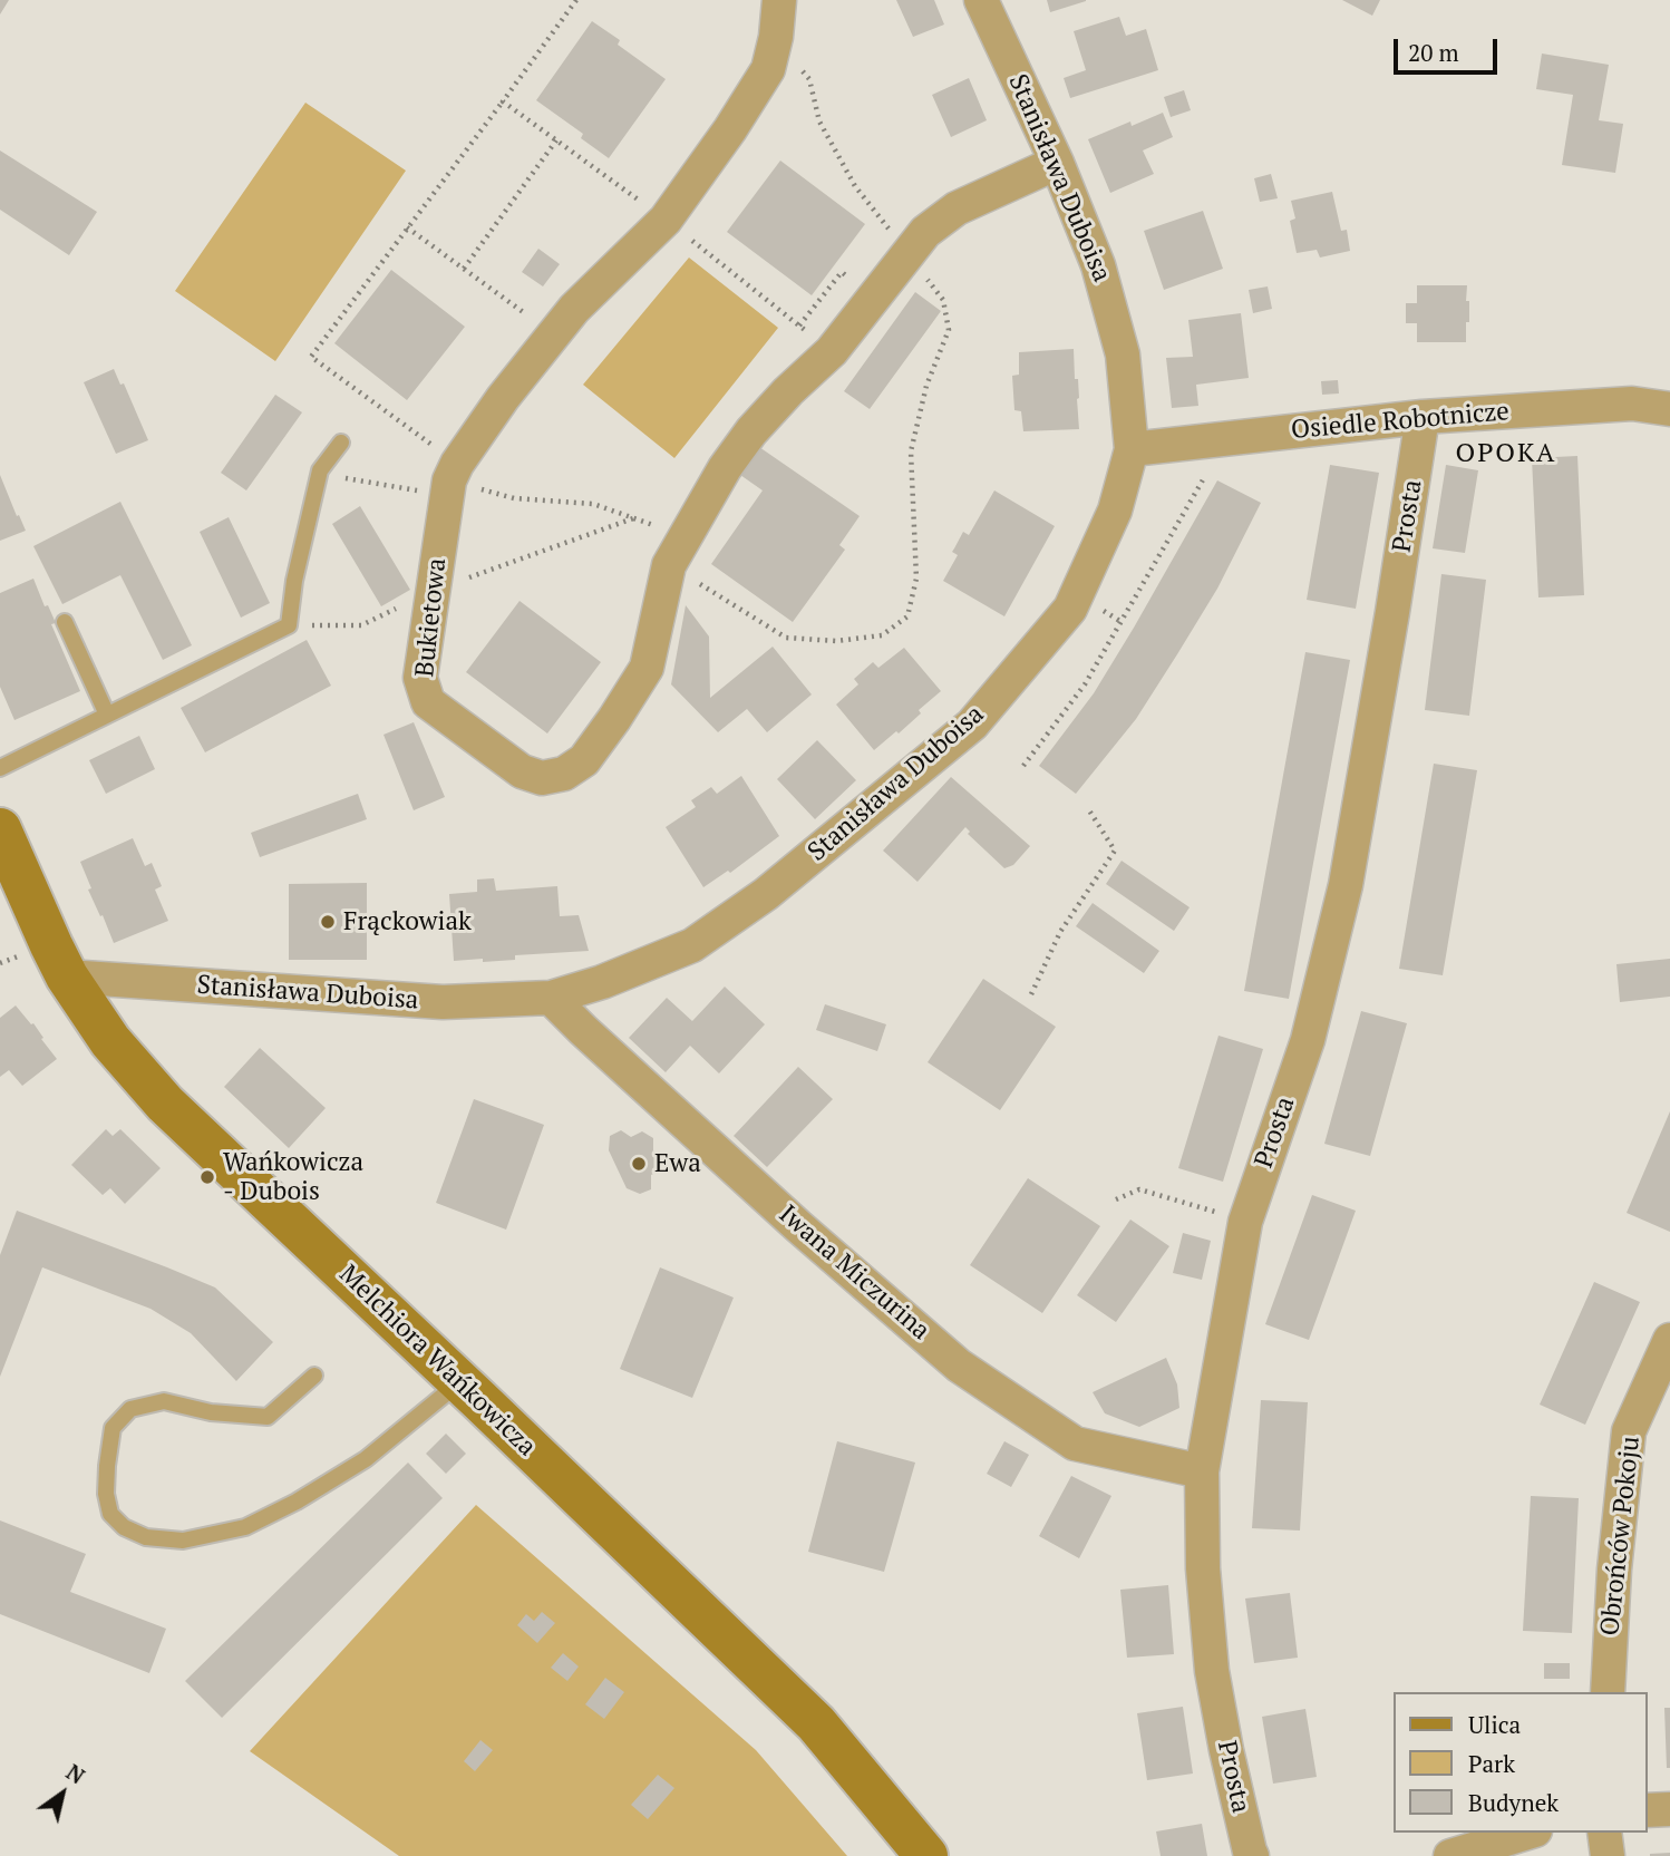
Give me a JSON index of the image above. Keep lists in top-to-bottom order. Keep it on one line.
{"streets":{"street":["Stanisława Duboisa","Osiedle Robotnicze","Prosta","Bukietowa","Iwana Miczurina","Melchiora Wańkowicza","Obrońców Pokoju"]},"crossings":[["Stanisława Duboisa","Osiedle Robotnicze"],["Stanisława Duboisa","Bukietowa"],["Stanisława Duboisa","Iwana Miczurina"],["Stanisława Duboisa","Melchiora Wańkowicza"],["Osiedle Robotnicze","Prosta"],["Prosta","Iwana Miczurina"]],"districts":["OPOKA"],"places":["Frąckowiak","Ewa","Wańkowicza - Dubois"],"legend":["Ulica","Park","Budynek"],"scale_bar":"20 m","north":"top right"}
